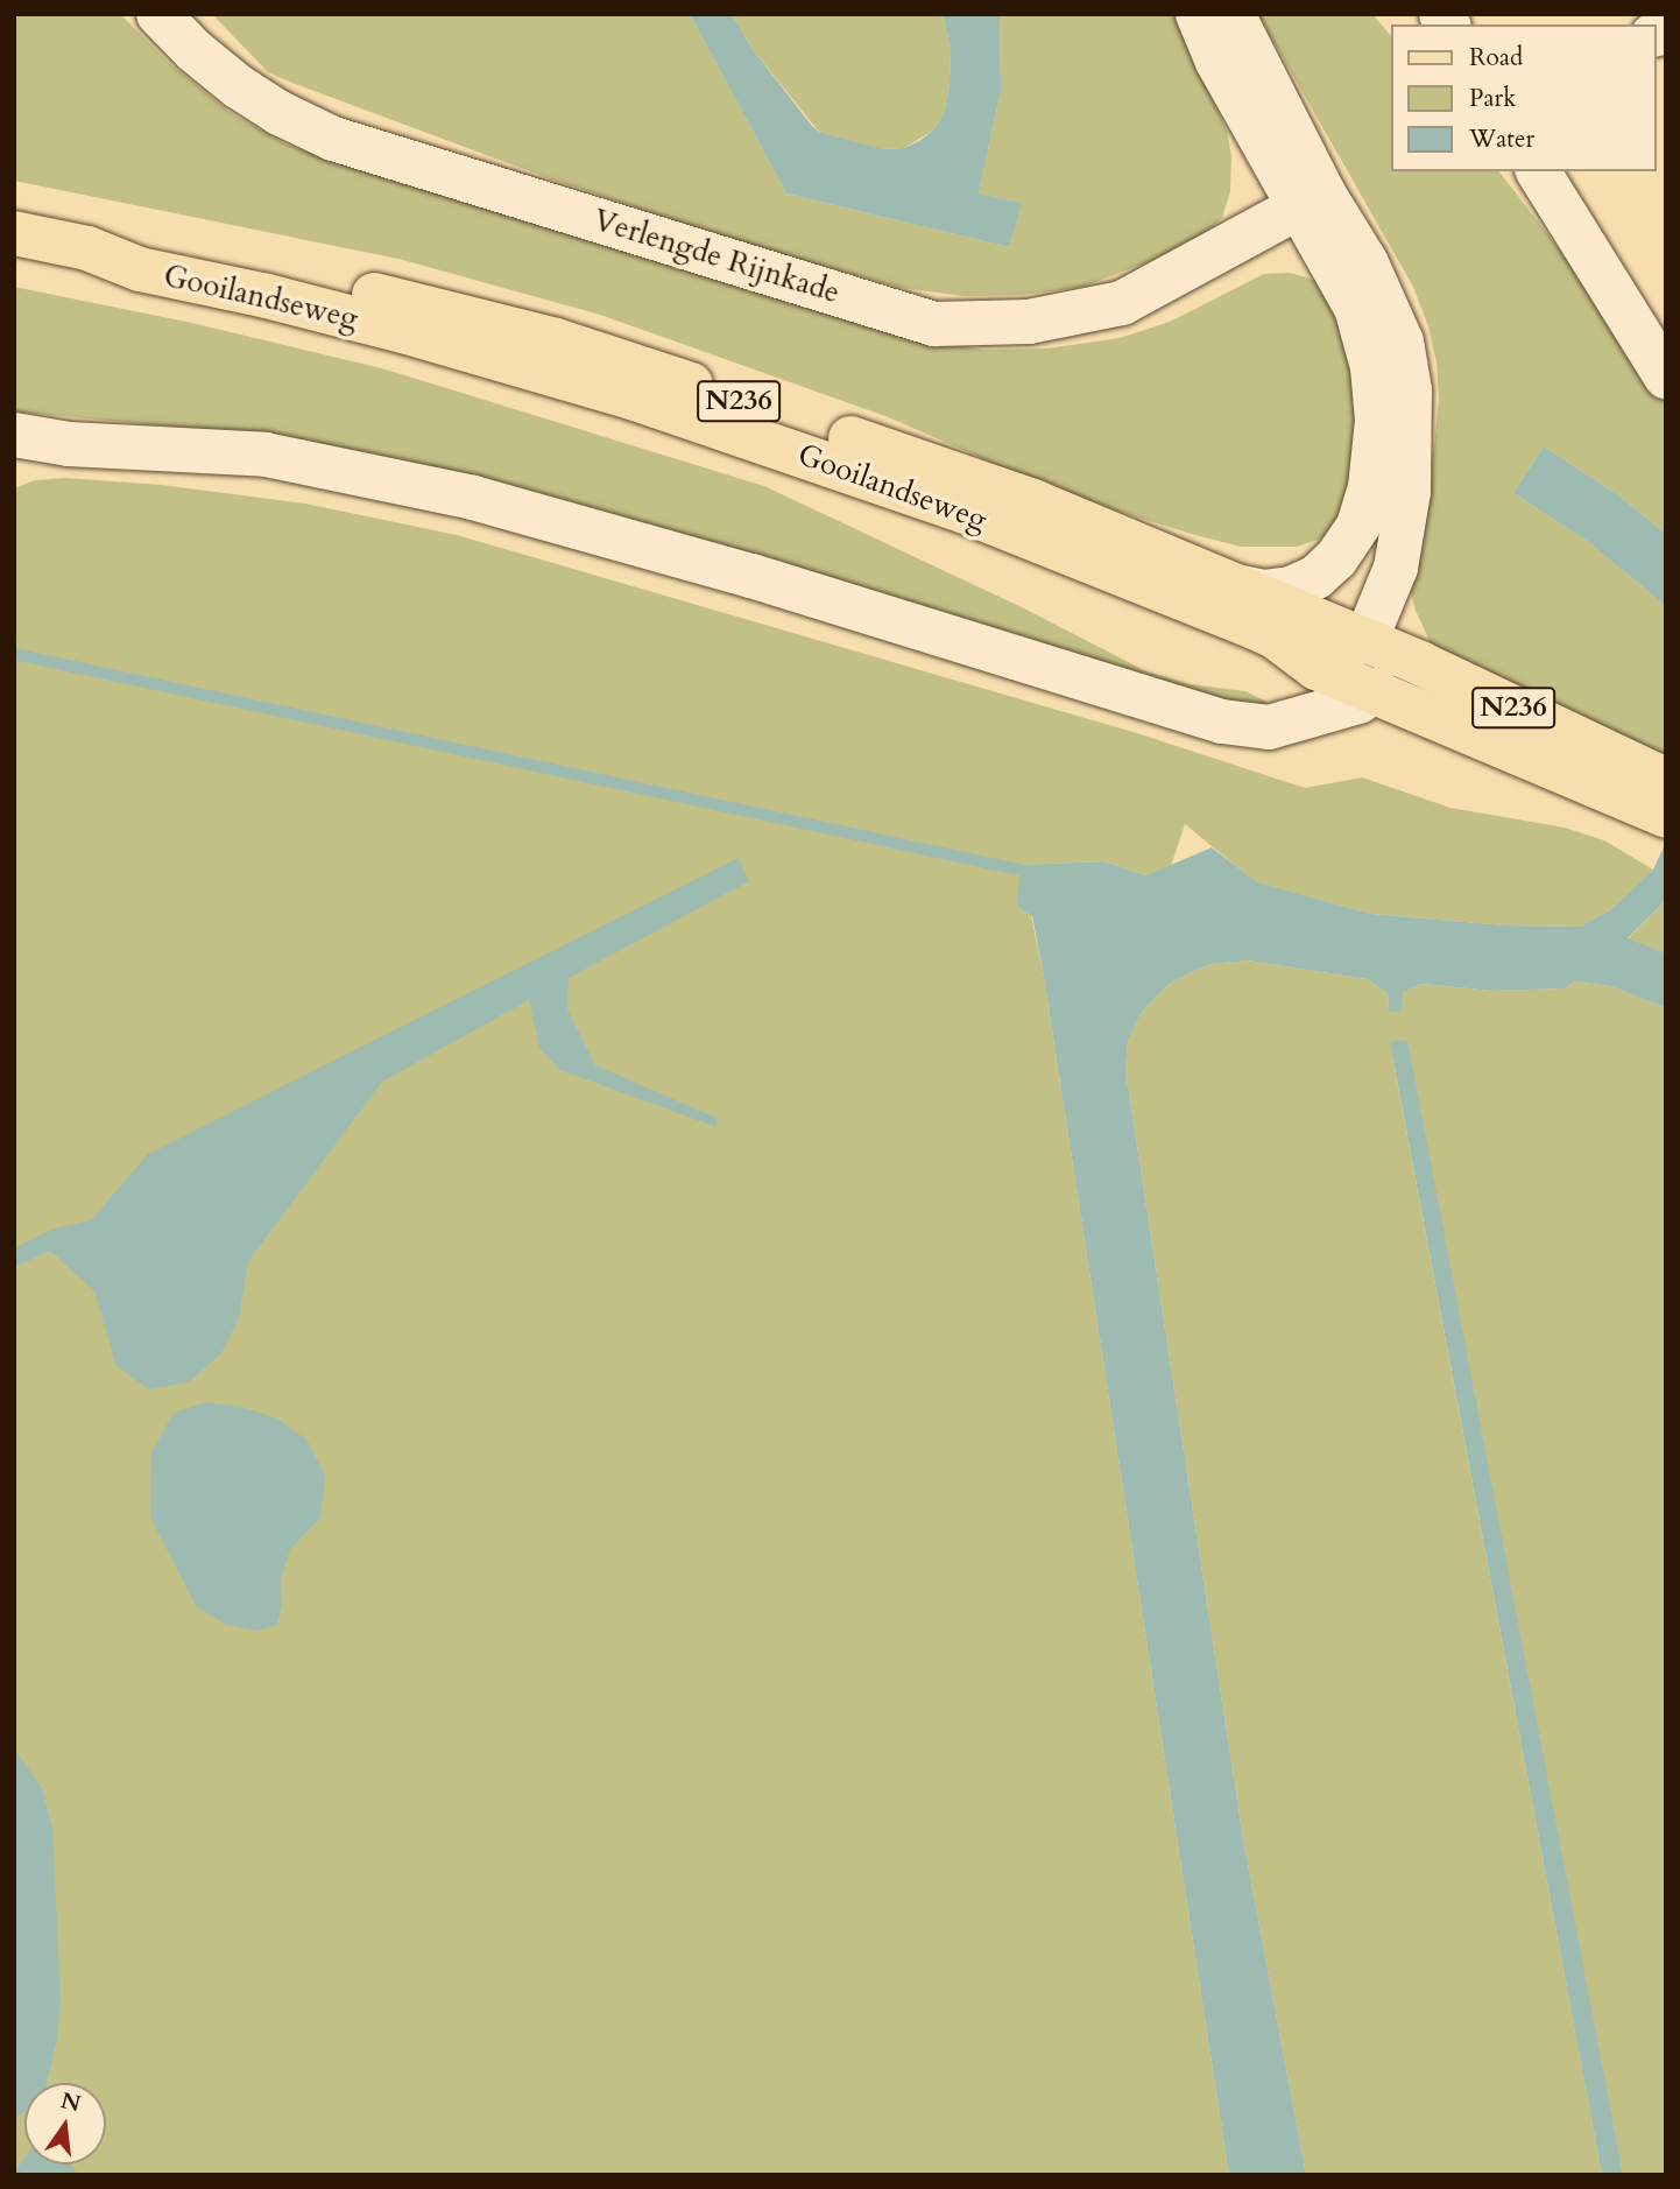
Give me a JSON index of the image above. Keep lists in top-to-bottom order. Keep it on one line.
{"streets":{"main road":["Gooilandseweg","N236"],"street":["Verlengde Rijnkade"]},"legend":["Road","Park","Water"],"north":"top"}
